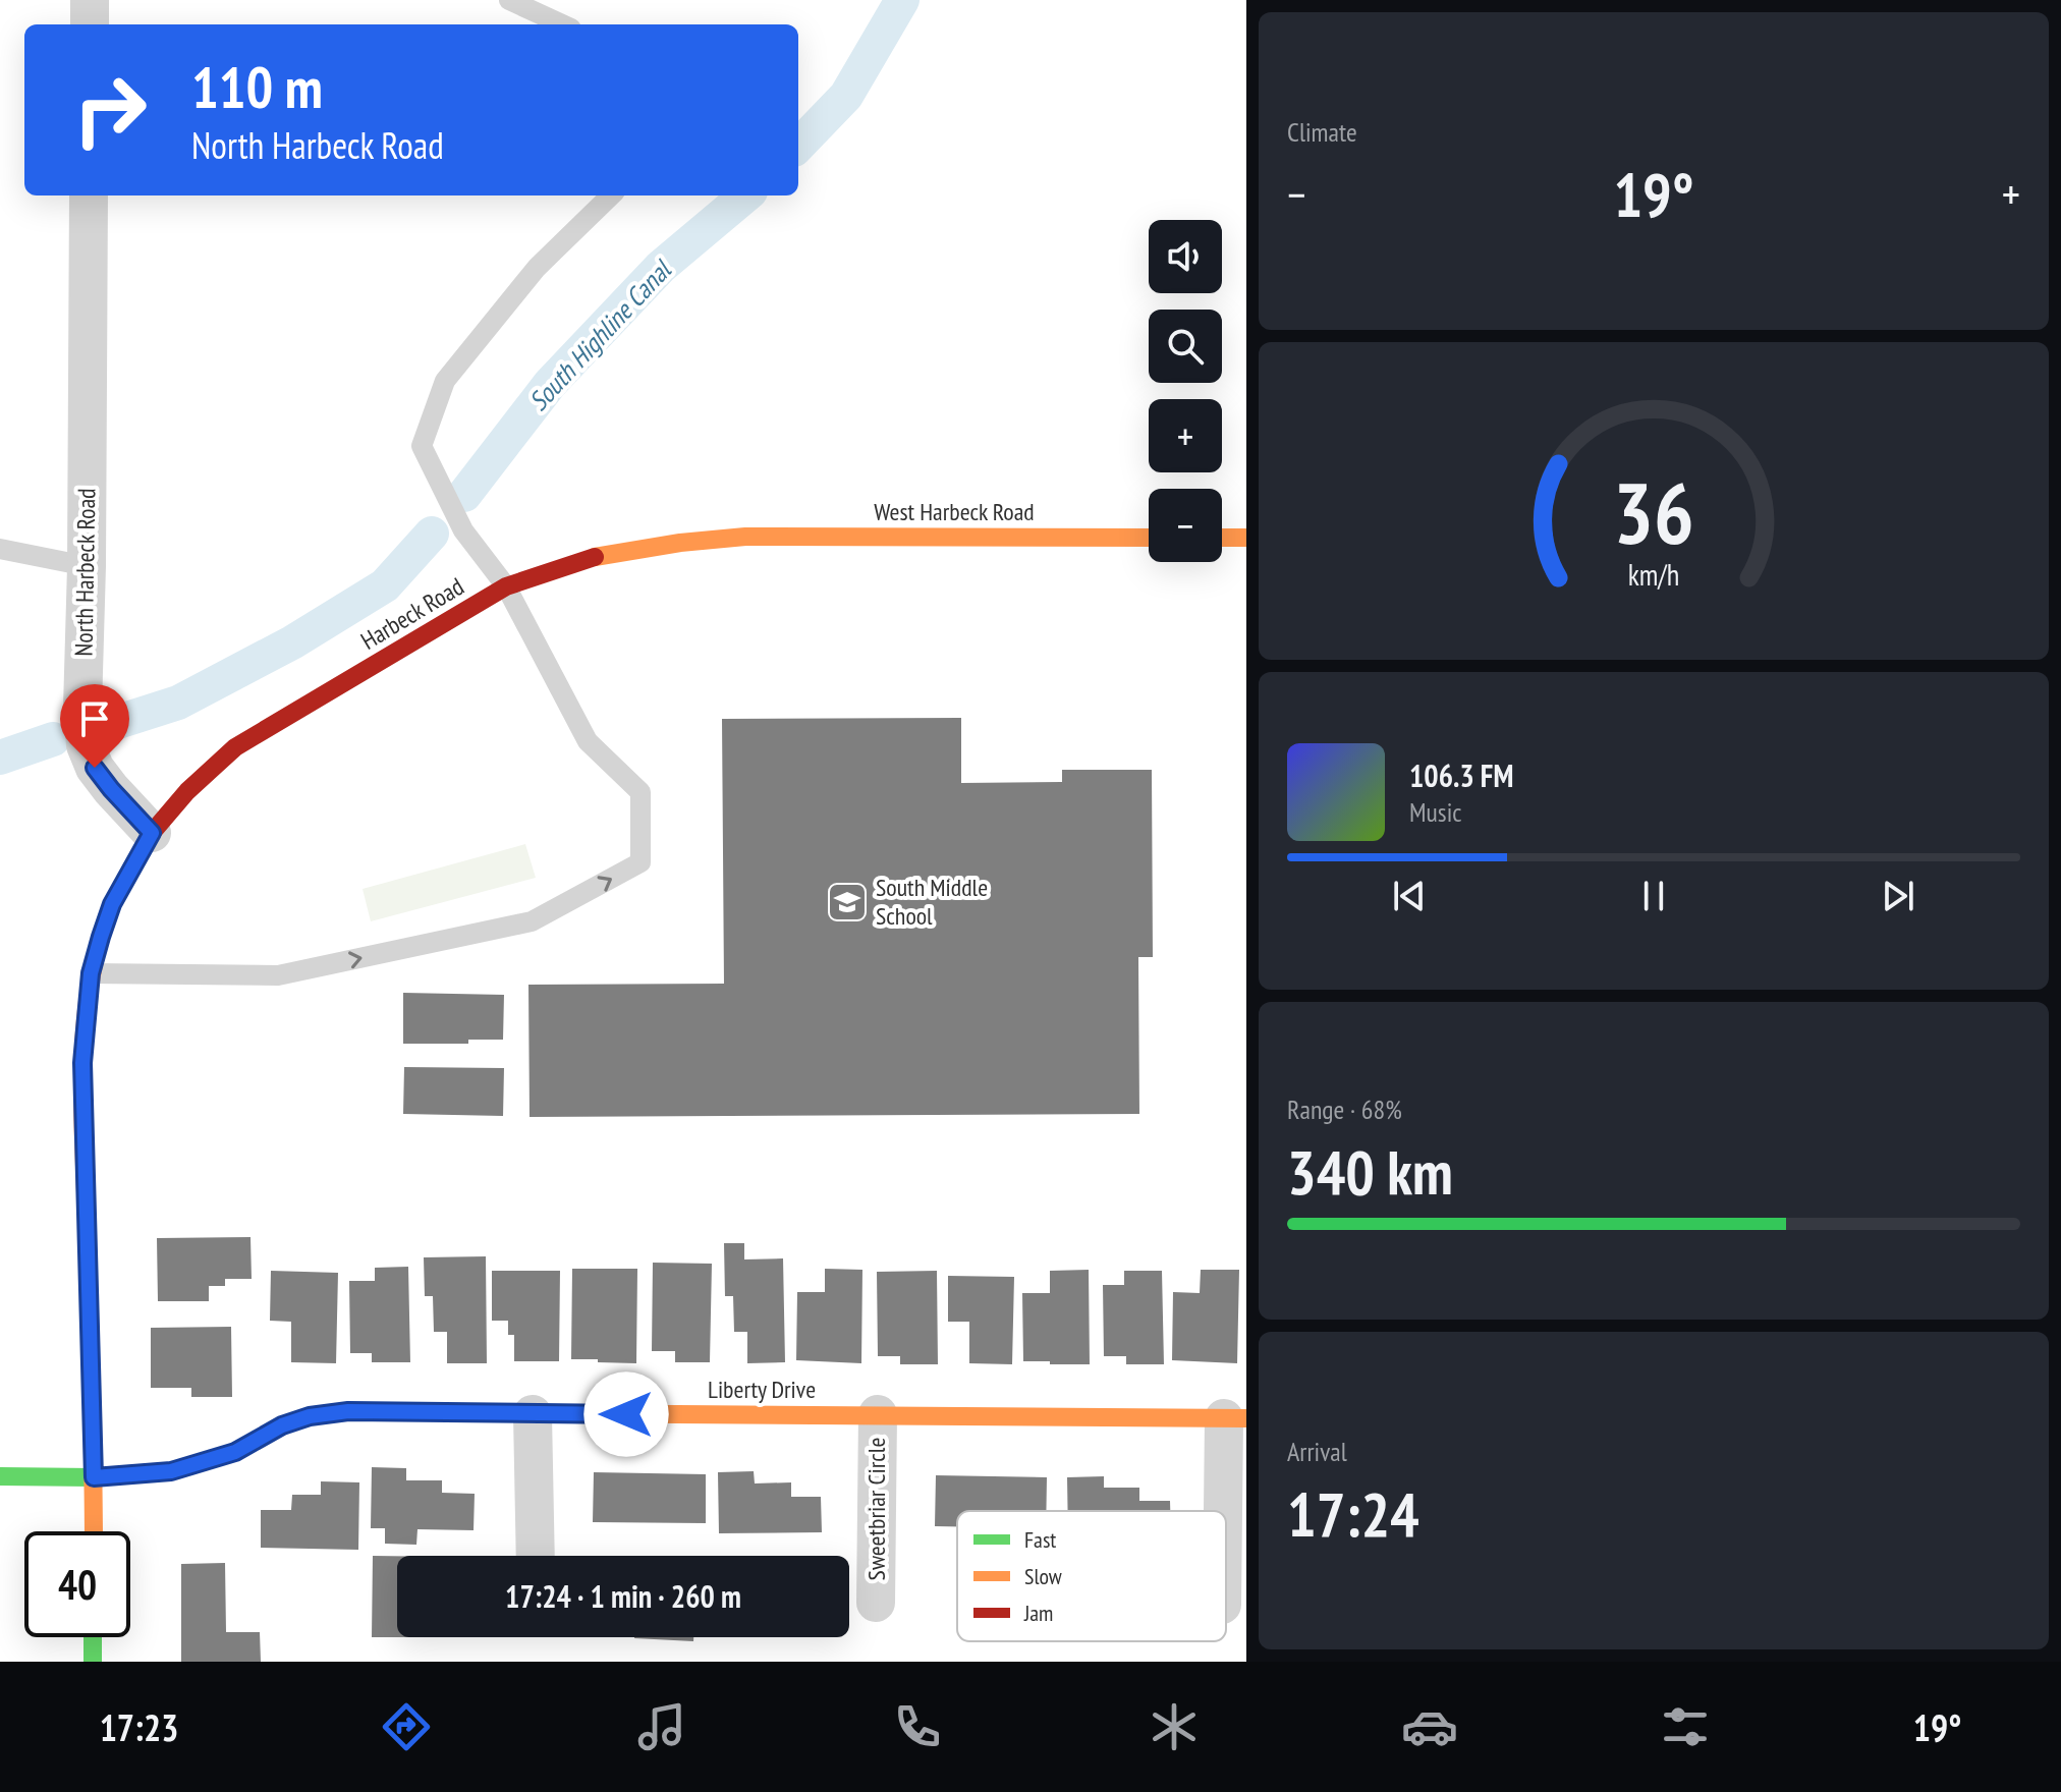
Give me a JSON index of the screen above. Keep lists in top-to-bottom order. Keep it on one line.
{"streets":{"street":["West Harbeck Road","North Harbeck Road","Harbeck Road","Liberty Drive","Sweetbriar Circle"]},"crossings":[["West Harbeck Road","Harbeck Road"],["North Harbeck Road","Harbeck Road"],["Liberty Drive","Sweetbriar Circle"]],"water":["South Highline Canal"],"places":{"school or university":["South Middle School"]},"legend":["Fast","Slow","Jam"],"page":{"tile":["Climate",["Range · 68%","340 km"],["Arrival","17:24"]],"turn":["110 m","North Harbeck Road"],"heat":["−","19°","+"],"map_buttons":["+","−"],"song":["106.3 FM","Music"],"limit":"40","trip":"17:24 · 1 min · 260 m","tabs":["17:23","19°"],"gauge":["36","km/h"]}}
